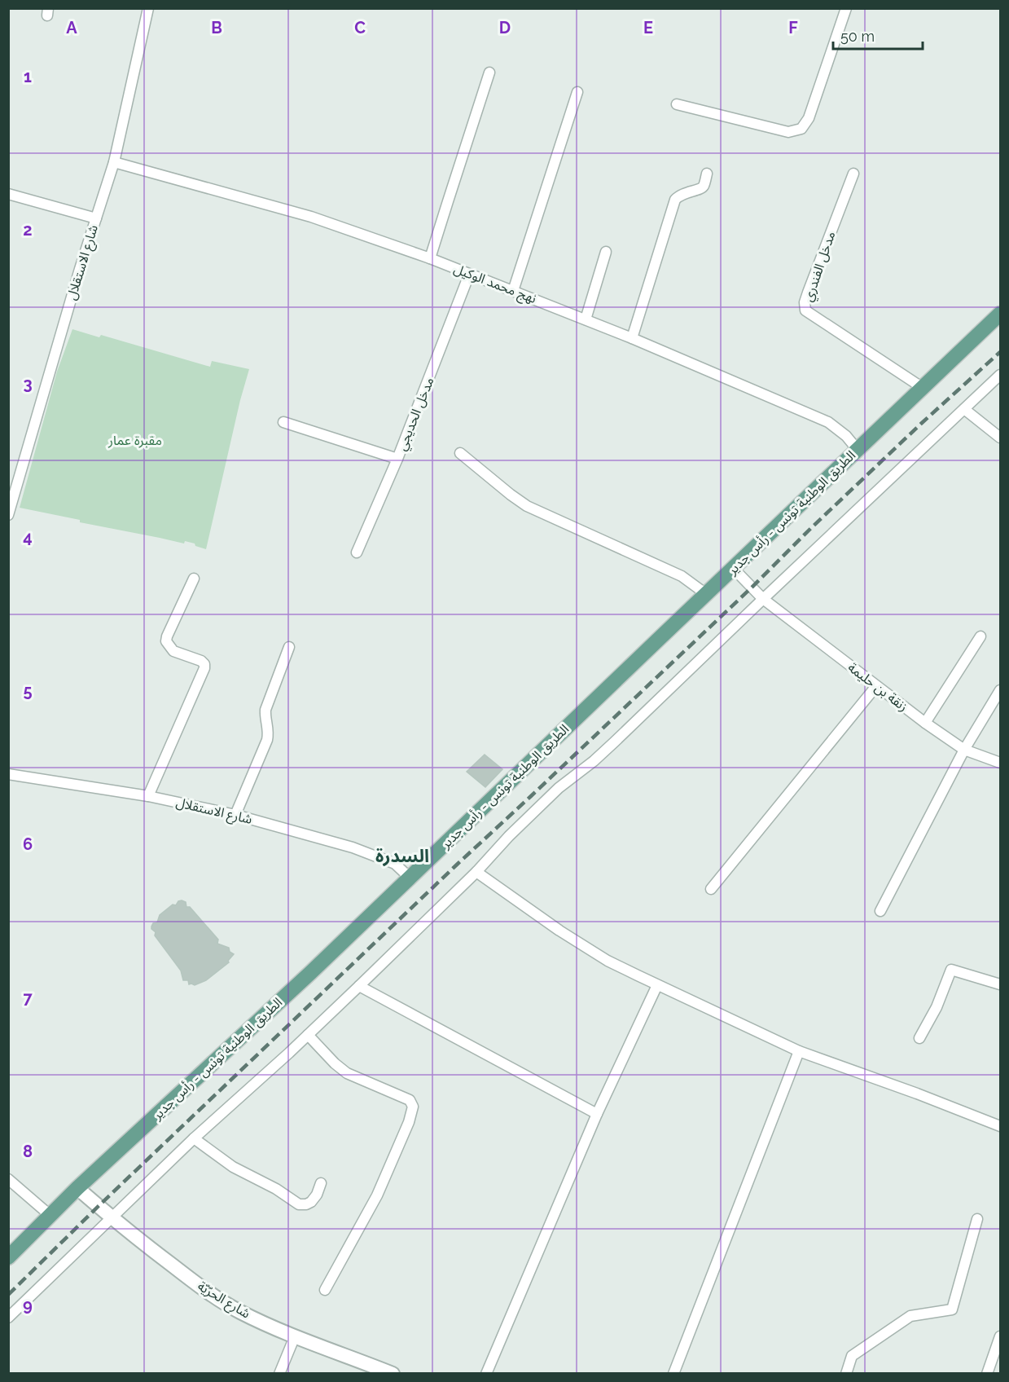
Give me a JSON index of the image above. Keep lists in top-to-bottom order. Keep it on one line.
{"streets":{"main road":["الطريق الوطنية تونس - رأس جدير"],"street":["شارع الاستقلال","مدخل الفندري","نهج محمد الوكيل","مدخل الحديجي","زنقة بن حليمة","شارع الحرّيّة"]},"crossings":[["شارع الاستقلال","نهج محمد الوكيل"],["شارع الاستقلال","الطريق الوطنية تونس - رأس جدير"],["مدخل الفندري","الطريق الوطنية تونس - رأس جدير"],["نهج محمد الوكيل","مدخل الحديجي"],["نهج محمد الوكيل","الطريق الوطنية تونس - رأس جدير"],["الطريق الوطنية تونس - رأس جدير","زنقة بن حليمة"],["الطريق الوطنية تونس - رأس جدير","شارع الحرّيّة"]],"districts":["السدرة"],"parks":["مقبرة عمار"],"scale_bar":"50 m","grid":{"columns":["A","B","C","D","E","F"],"rows":["1","2","3","4","5","6","7","8","9"]}}
